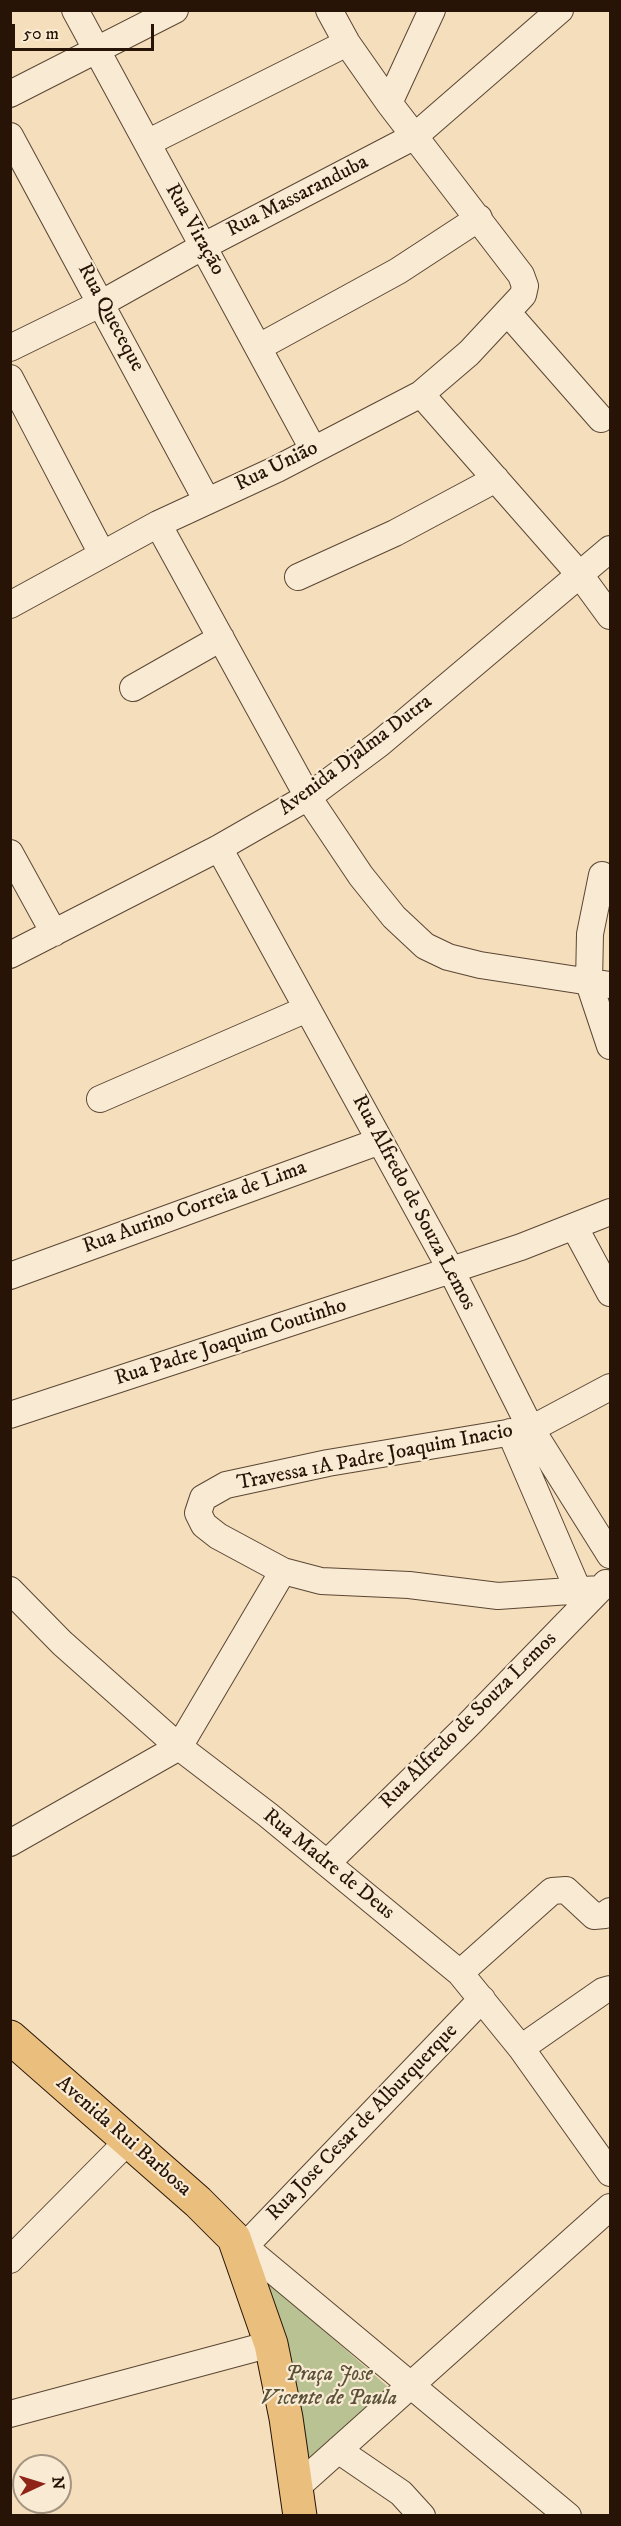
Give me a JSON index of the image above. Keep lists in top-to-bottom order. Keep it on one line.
{"streets":{"main road":["Avenida Rui Barbosa"],"street":["Rua Massaranduba","Rua Viração","Rua Queceque","Rua União","Avenida Djalma Dutra","Rua Alfredo de Souza Lemos","Rua Aurino Correia de Lima","Rua Padre Joaquim Coutinho","Travessa 1A Padre Joaquim Inacio","Rua Madre de Deus","Rua Jose Cesar de Alburquerque"]},"crossings":[["Rua Massaranduba","Rua Viração"],["Rua Massaranduba","Rua Queceque"],["Rua Viração","Rua União"],["Rua Queceque","Rua União"],["Avenida Djalma Dutra","Rua Alfredo de Souza Lemos"],["Rua Alfredo de Souza Lemos","Rua Aurino Correia de Lima"],["Rua Alfredo de Souza Lemos","Rua Padre Joaquim Coutinho"],["Rua Alfredo de Souza Lemos","Travessa 1A Padre Joaquim Inacio"],["Rua Alfredo de Souza Lemos","Rua Madre de Deus"],["Rua Madre de Deus","Rua Jose Cesar de Alburquerque"],["Rua Jose Cesar de Alburquerque","Avenida Rui Barbosa"]],"parks":["Praça Jose Vicente de Paula"],"scale_bar":"50 m","north":"right"}
